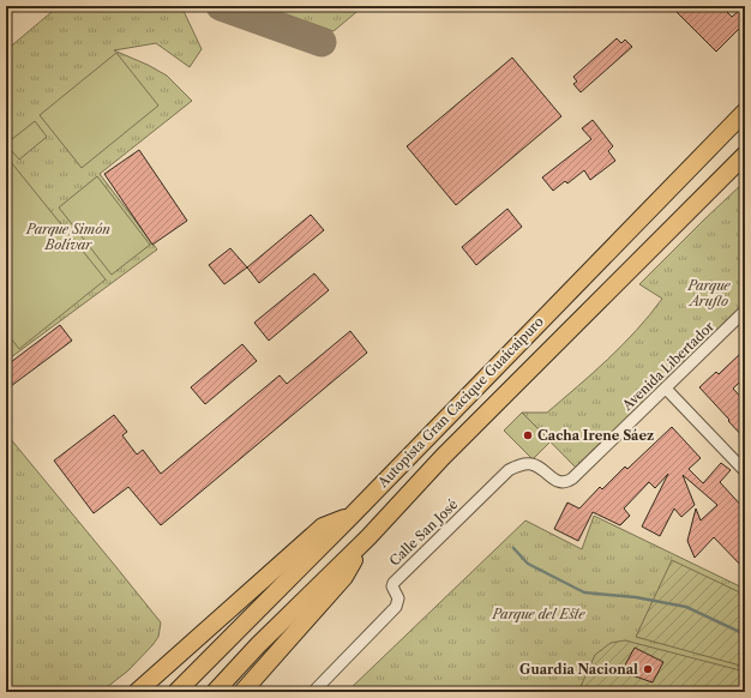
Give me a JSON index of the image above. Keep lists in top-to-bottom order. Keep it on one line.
{"streets":{"highway":["Autopista Gran Cacique Guaicaipuro"],"street":["Avenida Libertador","Calle San José"]},"crossings":[["Avenida Libertador","Calle San José"]],"parks":["Parque Simón Bolívar","Parque Aruflo","Parque del Este"],"places":["Cacha Irene Sáez","Guardia Nacional"]}
